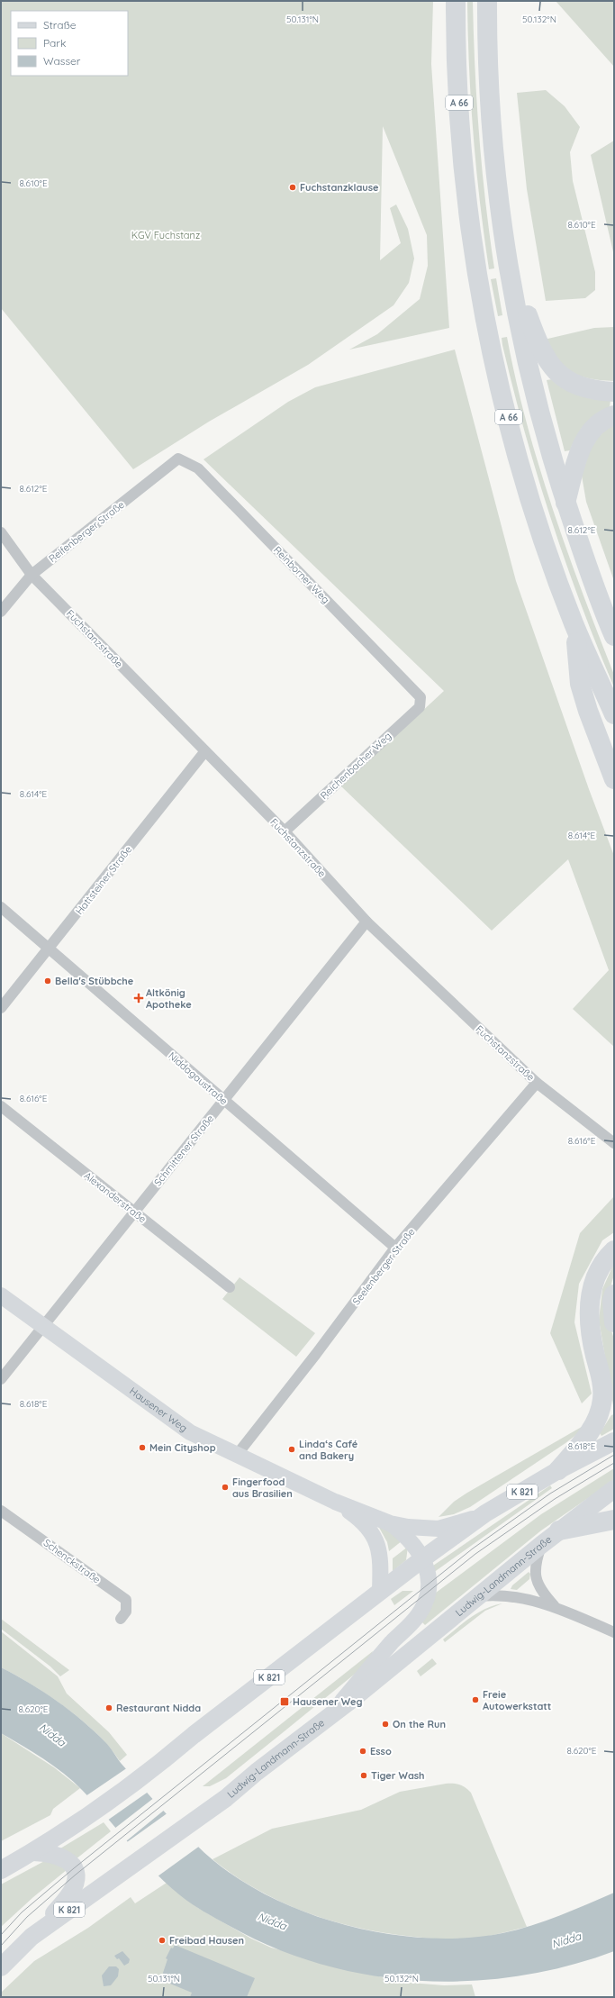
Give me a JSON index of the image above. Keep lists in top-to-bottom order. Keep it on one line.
{"streets":{"highway":["A 66"],"main road":["Hausener Weg","K 821","Ludwig-Landmann-Straße"],"street":["Reifenberger Straße","Reinborner Weg","Fuchstanzstraße","Reichenbacher Weg","Hattsteiner Straße","Niddagaustraße","Schmittener Straße","Alexanderstraße","Seelenberger Straße","Schenckstraße"]},"crossings":[["Reifenberger Straße","Reinborner Weg"],["Reifenberger Straße","Fuchstanzstraße"],["Reinborner Weg","Reichenbacher Weg"],["Fuchstanzstraße","Reichenbacher Weg"],["Fuchstanzstraße","Hattsteiner Straße"],["Fuchstanzstraße","Schmittener Straße"],["Fuchstanzstraße","Seelenberger Straße"],["Hattsteiner Straße","Niddagaustraße"],["Niddagaustraße","Schmittener Straße"],["Niddagaustraße","Seelenberger Straße"],["Schmittener Straße","Alexanderstraße"],["Schmittener Straße","Hausener Weg"],["Seelenberger Straße","Hausener Weg"]],"water":["Nidda"],"parks":["KGV Fuchstanz"],"places":{"other":["Fuchstanzklause","Bella's Stübbche","Mein Cityshop","Linda‘s Café and Bakery","Fingerfood aus Brasilien","Freie Autowerkstatt","Restaurant Nidda","On the Run","Esso","Tiger Wash","Freibad Hausen"],"health":["Altkönig Apotheke"],"transit":["Hausener Weg"]},"legend":["Straße","Park","Wasser"],"coordinates":["50.131°N","50.132°N","8.610°E","8.612°E","8.614°E","8.616°E","8.618°E","8.620°E"]}
